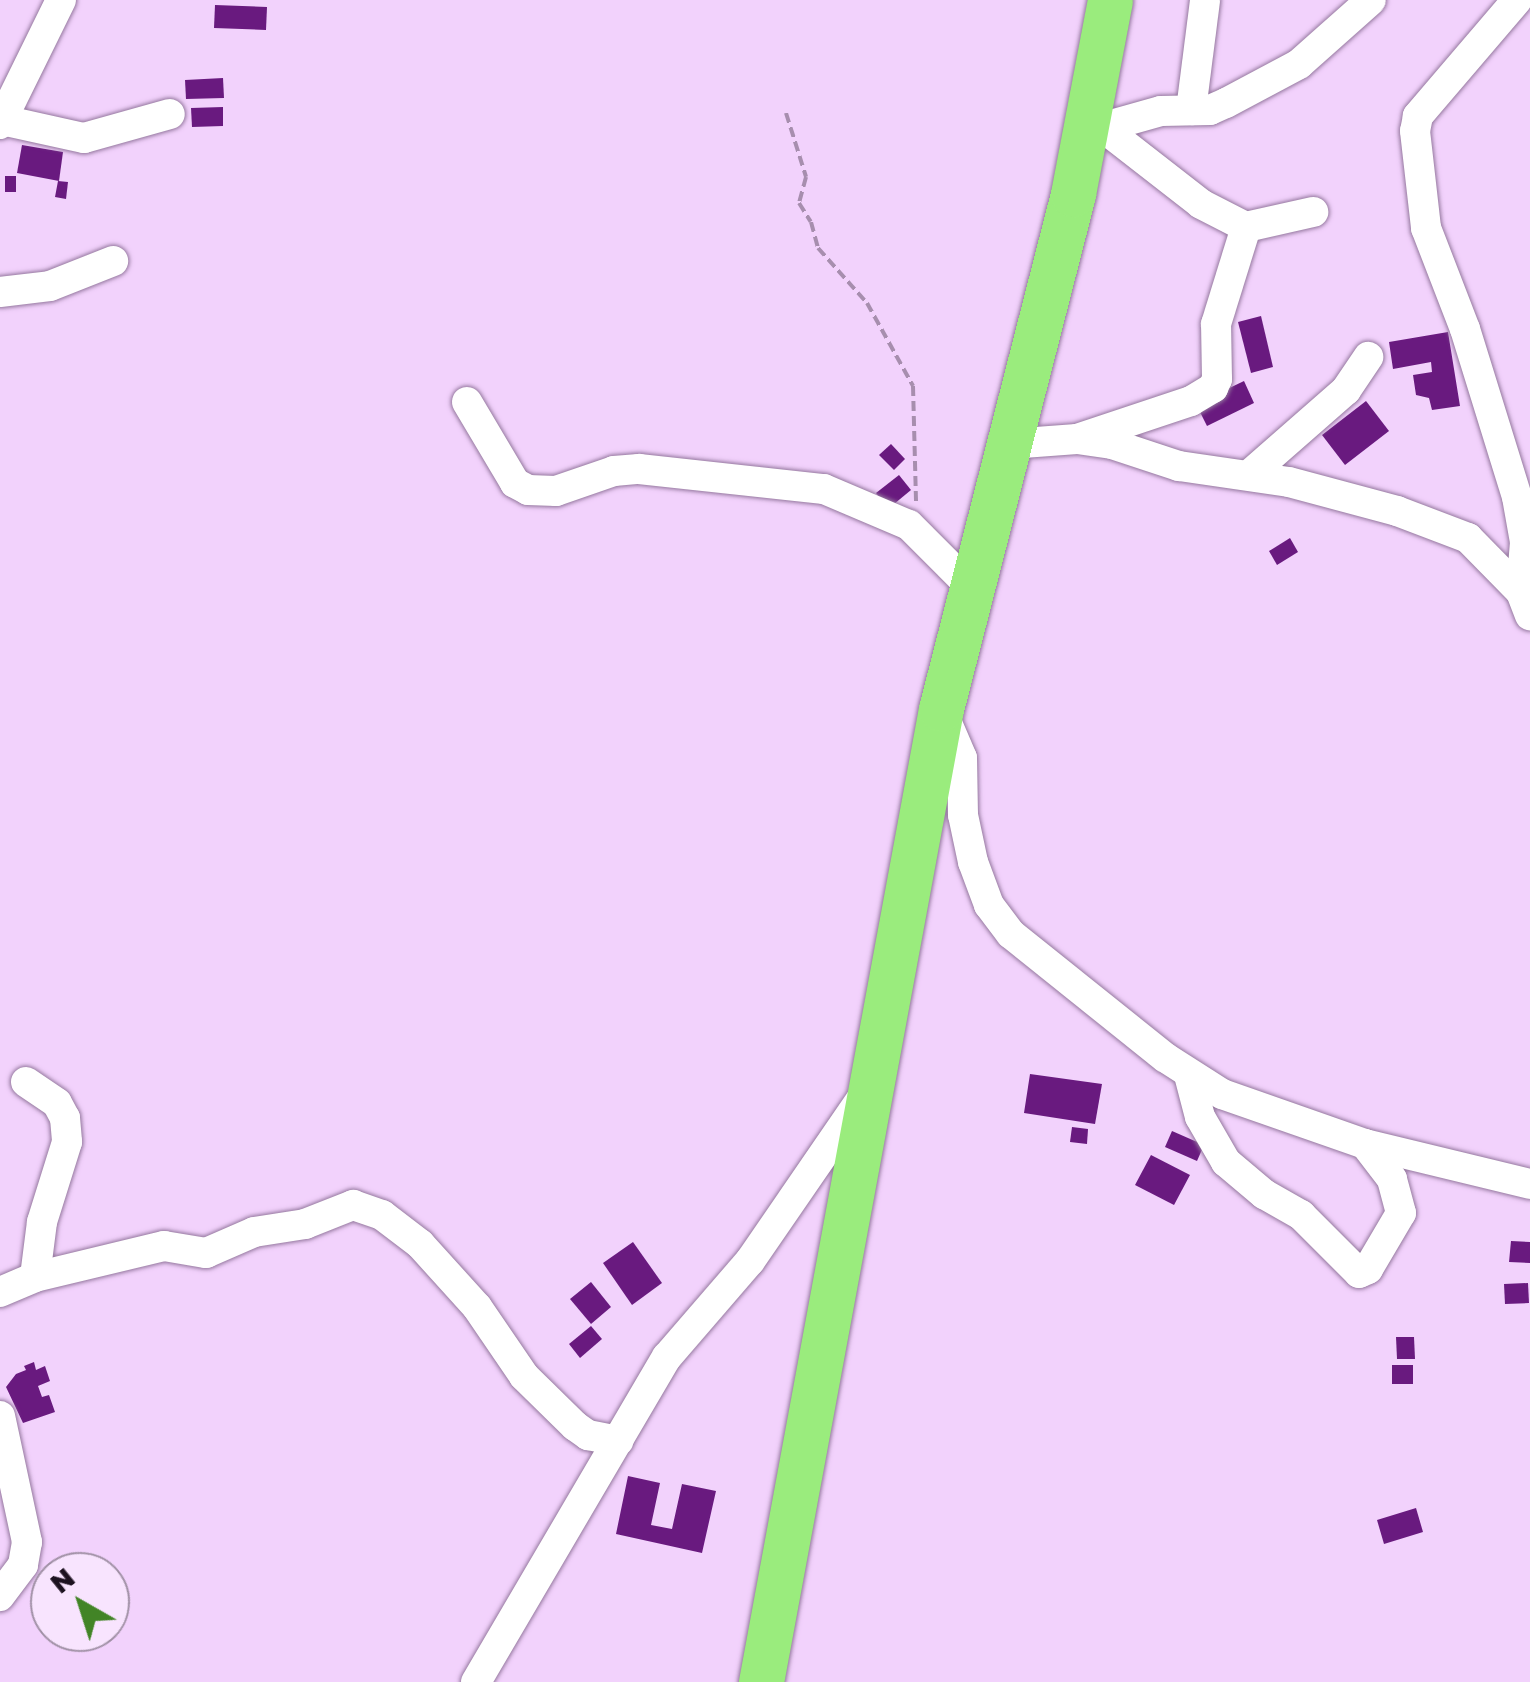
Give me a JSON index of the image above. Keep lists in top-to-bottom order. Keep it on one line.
{"north":"top left"}
